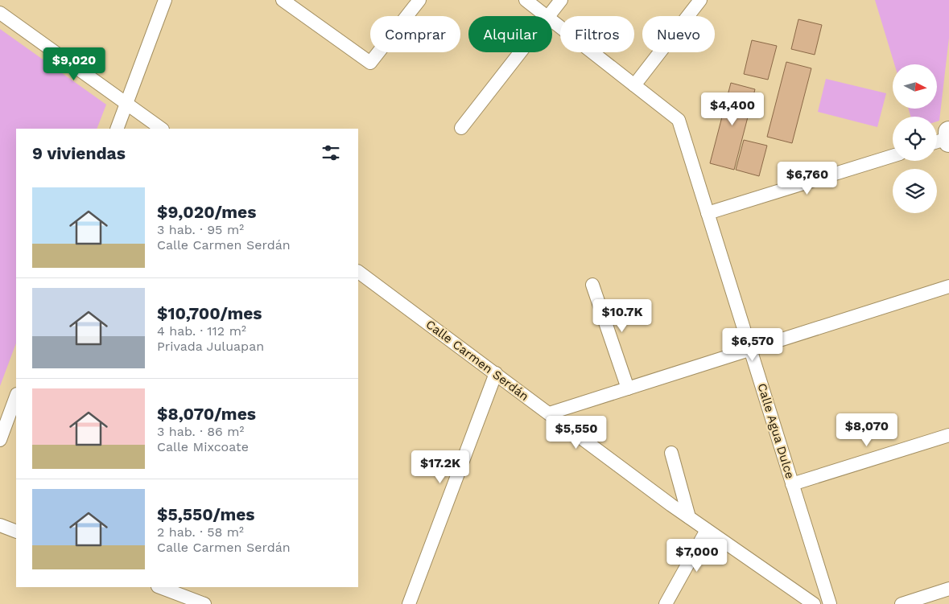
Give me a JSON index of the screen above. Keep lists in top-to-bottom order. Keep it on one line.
{"streets":{"street":["Calle Carmen Serdán","Calle Agua Dulce"]},"north":"right","page":{"chip":["Comprar","Alquilar","Filtros","Nuevo"],"price":["$9,020","$4,400","$6,760","$10.7K","$6,570","$8,070","$5,550","$17.2K","$7,000"],"heading":"9 viviendas","list":[{"name":"$9,020/mes","note":"3 hab. · 95 m² · Calle Carmen Serdán"},{"name":"$10,700/mes","note":"4 hab. · 112 m² · Privada Juluapan"},{"name":"$8,070/mes","note":"3 hab. · 86 m² · Calle Mixcoate"},{"name":"$5,550/mes","note":"2 hab. · 58 m² · Calle Carmen Serdán"}]}}
